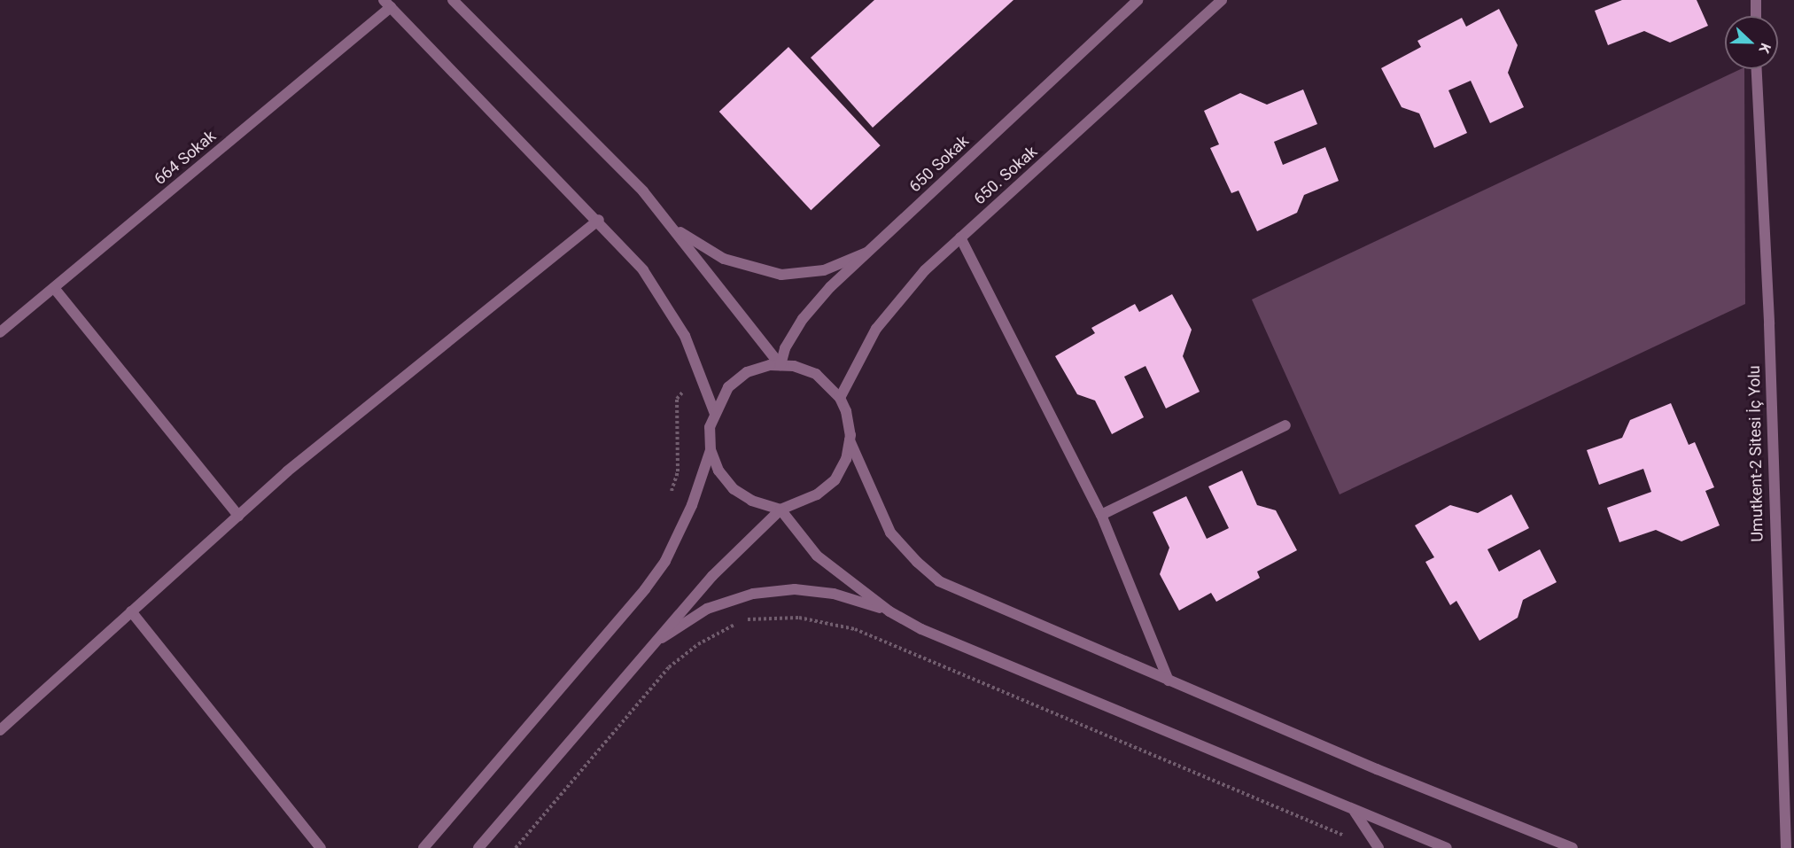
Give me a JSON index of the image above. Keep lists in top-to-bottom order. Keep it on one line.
{"streets":{"street":["664 Sokak","650 Sokak","650. Sokak","Umutkent-2 Sitesi İç Yolu"]},"crossings":[["650 Sokak","650. Sokak"]],"north":"right"}
